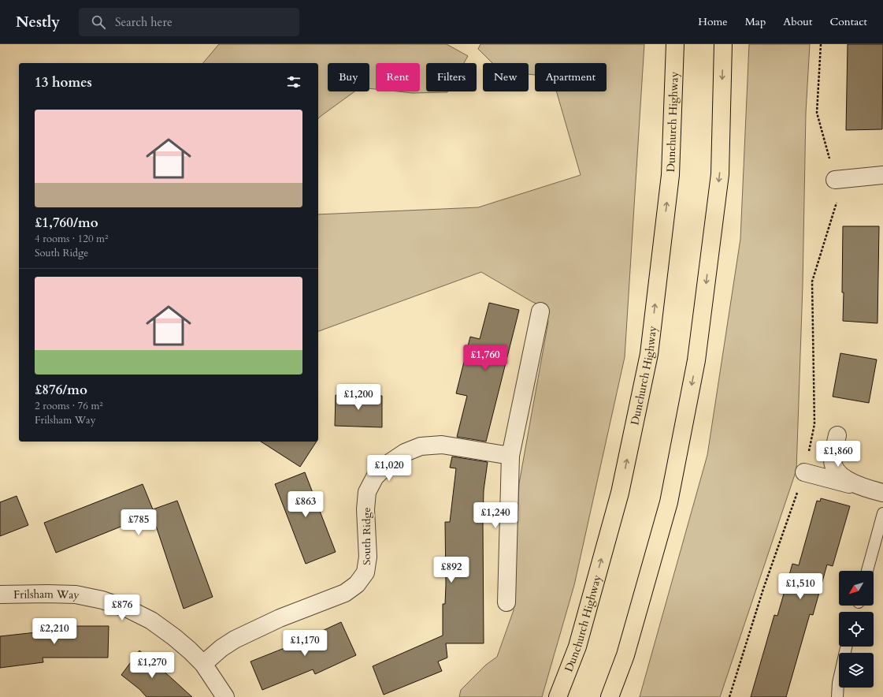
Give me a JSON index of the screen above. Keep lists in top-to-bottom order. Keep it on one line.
{"streets":{"highway":["Dunchurch Highway"],"street":["South Ridge","Frilsham Way"]},"crossings":[["South Ridge","Frilsham Way"]],"north":"bottom left","page":{"header":"Nestly","search":"Search here","nav":["Home","Map","About","Contact"],"chip":["Buy","Rent","Filters","New","Apartment"],"heading":"13 homes","list":[{"name":"£1,760/mo","note":"4 rooms · 120 m² · South Ridge"},{"name":"£876/mo","note":"2 rooms · 76 m² · Frilsham Way"}],"price":["£1,760","£1,200","£1,860","£1,020","£863","£1,240","£785","£892","£1,510","£876","£2,210","£1,170","£1,270"]}}
